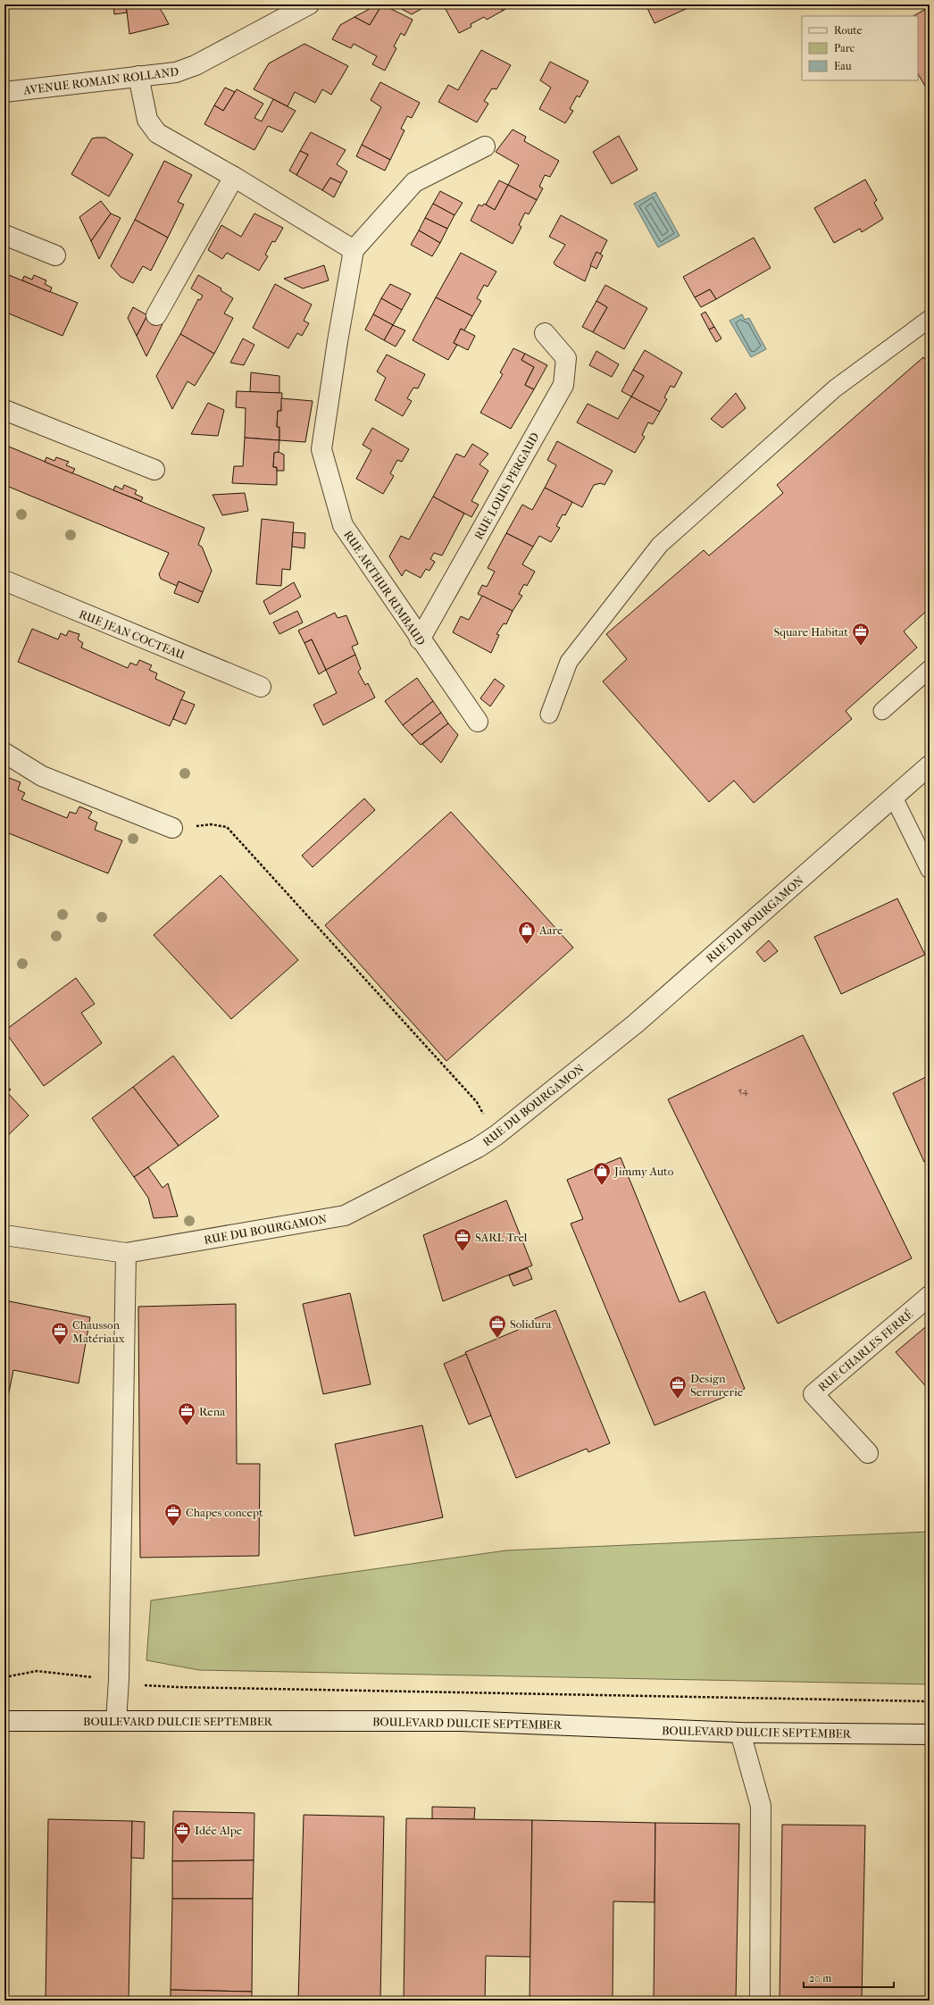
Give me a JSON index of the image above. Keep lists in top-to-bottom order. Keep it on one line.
{"streets":{"street":["AVENUE ROMAIN ROLLAND","RUE LOUIS PERGAUD","RUE ARTHUR RIMBAUD","RUE JEAN COCTEAU","RUE DU BOURGAMON","RUE CHARLES FERRÉ","BOULEVARD DULCIE SEPTEMBER"]},"crossings":[["RUE LOUIS PERGAUD","RUE ARTHUR RIMBAUD"]],"places":{"office":["Square Habitat","SARL Trel","Solidura","Chausson Matériaux","Design Serrurerie","Rena","Chapes concept","Idée Alpe"],"shop":["Aare","Jimmy Auto"]},"house_numbers":["54"],"legend":["Route","Parc","Eau"],"scale_bar":"20 m"}
